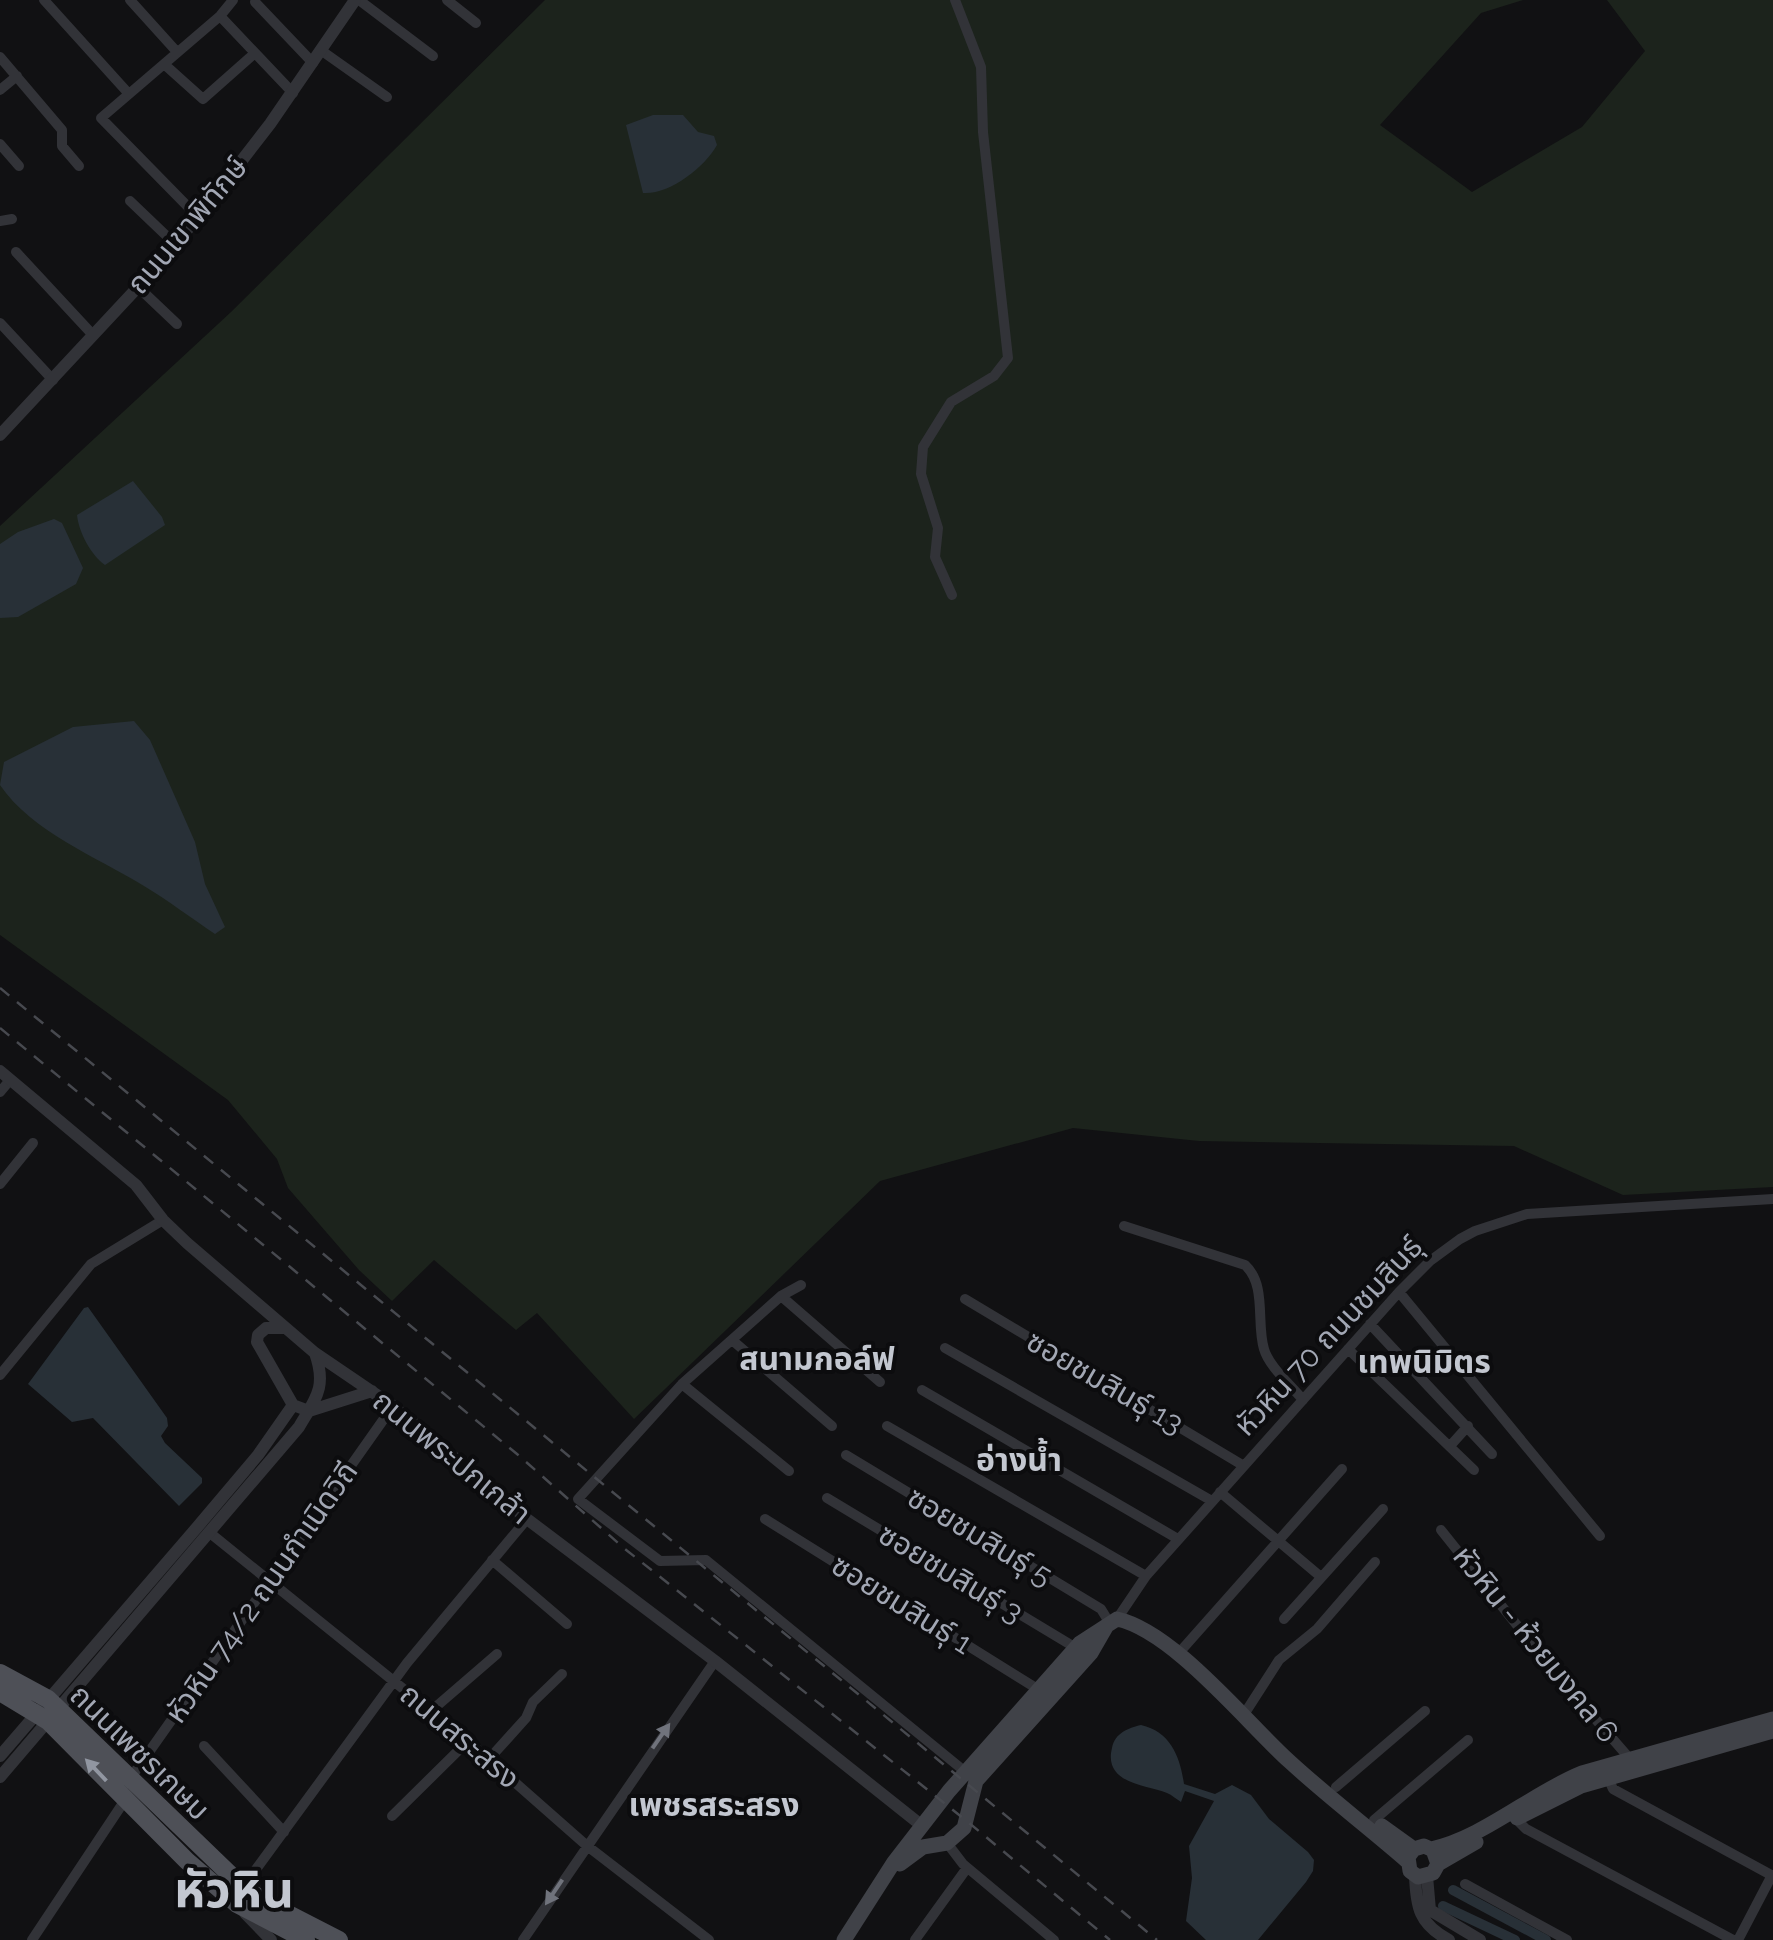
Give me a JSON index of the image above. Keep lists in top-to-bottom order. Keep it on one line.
{"streets":{"main road":["หัวหิน 70 ถนนชมสินธุ์","ถนนเพชรเกษม"],"street":["ถนนเขาพิทักษ์","ซอยชมสินธุ์ 13","ถนนพระปกเกล้า","ซอยชมสินธุ์ 5","ซอยชมสินธุ์ 3","หัวหิน 74/2 ถนนกำเนิดวิถี","ซอยชมสินธุ์ 1","หัวหิน - ห้วยมงคล 6","ถนนสระสรง"]},"crossings":[["หัวหิน 70 ถนนชมสินธุ์","ซอยชมสินธุ์ 13"],["หัวหิน 70 ถนนชมสินธุ์","ถนนพระปกเกล้า"],["หัวหิน 70 ถนนชมสินธุ์","ซอยชมสินธุ์ 5"],["หัวหิน 70 ถนนชมสินธุ์","ซอยชมสินธุ์ 3"],["หัวหิน 70 ถนนชมสินธุ์","ซอยชมสินธุ์ 1"],["ถนนพระปกเกล้า","หัวหิน 74/2 ถนนกำเนิดวิถี"],["หัวหิน 74/2 ถนนกำเนิดวิถี","ถนนสระสรง"],["หัวหิน 74/2 ถนนกำเนิดวิถี","ถนนเพชรเกษม"]],"districts":["สนามกอล์ฟ","เทพนิมิตร","อ่างน้ำ","เพชรสระสรง","หัวหิน"]}
